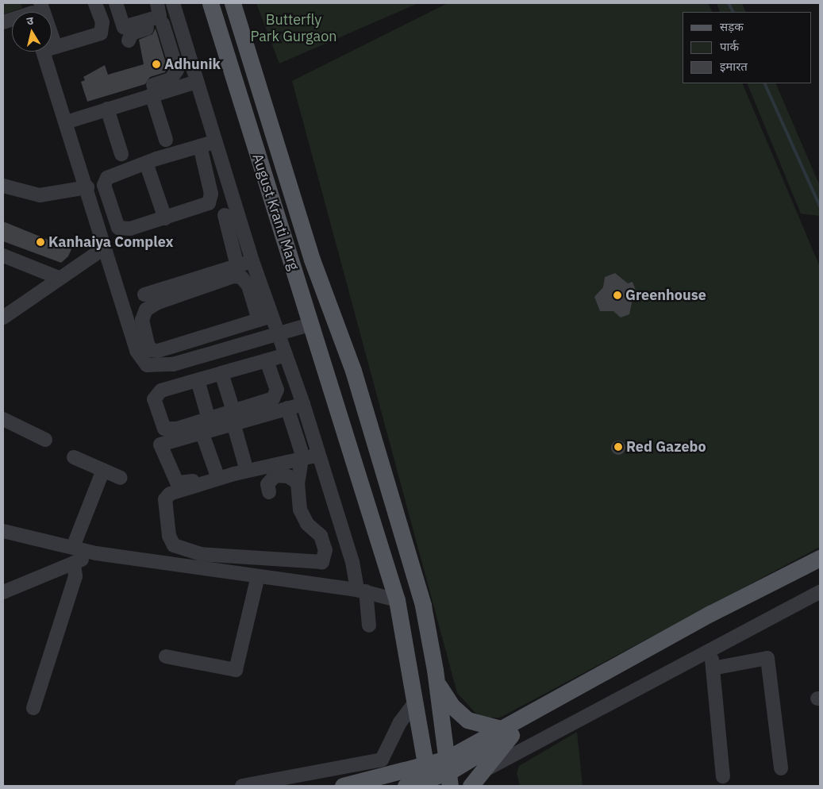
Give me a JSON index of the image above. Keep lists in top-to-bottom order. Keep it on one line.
{"streets":{"main road":["August Kranti Marg"]},"parks":["Butterfly Park Gurgaon"],"places":["Adhunik","Kanhaiya Complex","Greenhouse","Red Gazebo"],"legend":["सड़क","पार्क","इमारत"],"north":"top"}
